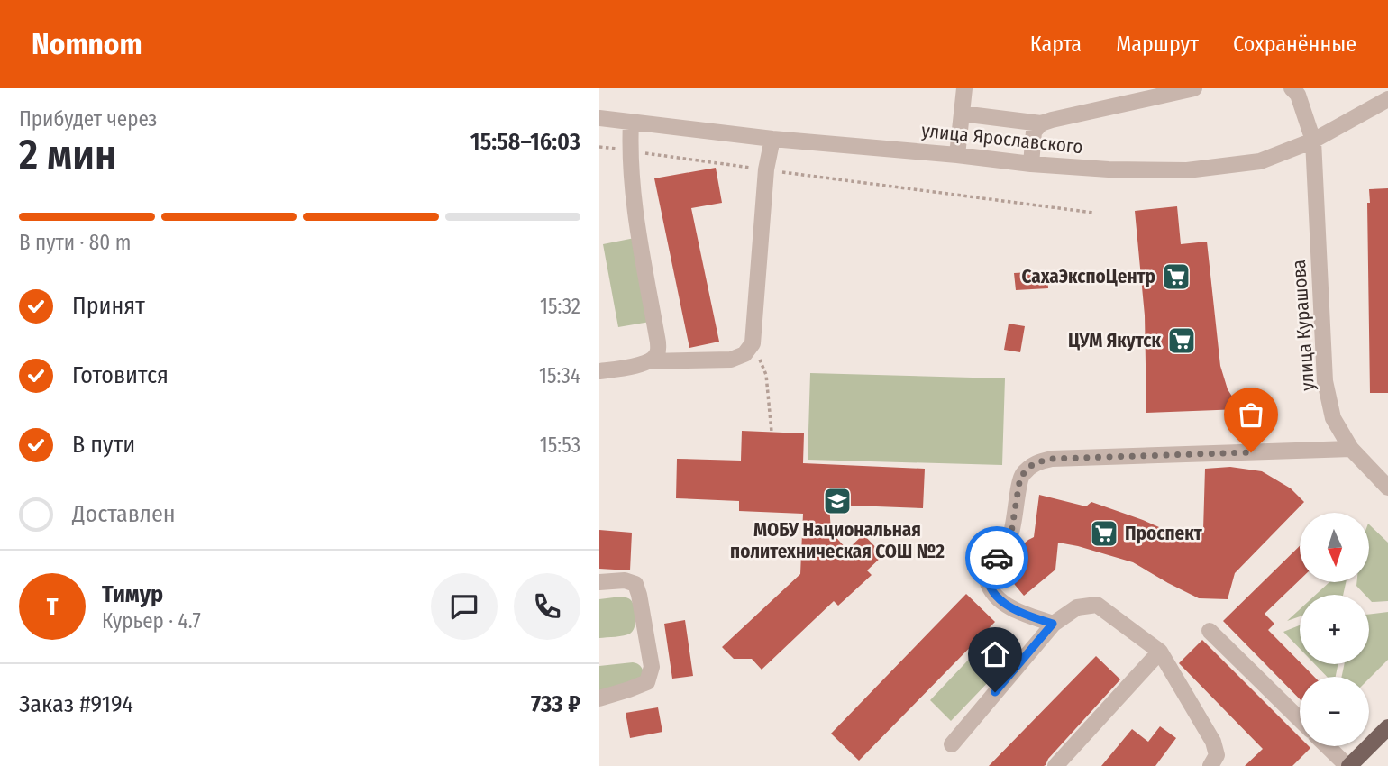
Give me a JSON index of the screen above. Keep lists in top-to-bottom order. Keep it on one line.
{"streets":{"street":["улица Ярославского","улица Курашова"]},"crossings":[["улица Ярославского","улица Курашова"]],"places":{"supermarket":["СахаЭкспоЦентр","ЦУМ Якутск","Проспект"],"school or university":["МОБУ Национальная политехническая СОШ №2"]},"north":"bottom","page":{"header":"Nomnom","nav":["Карта","Маршрут","Сохранённые"],"heading":["2 мин","Прибудет через","15:58–16:03"],"panel":["Тимур","Курьер · 4.7","Заказ #9194","733 ₽"],"bar":"В пути · 80 m","list":[["Принят","15:32"],["Готовится","15:34"],["В пути","15:53"],"Доставлен"],"map_buttons":["+","−"],"round":"Т"}}
